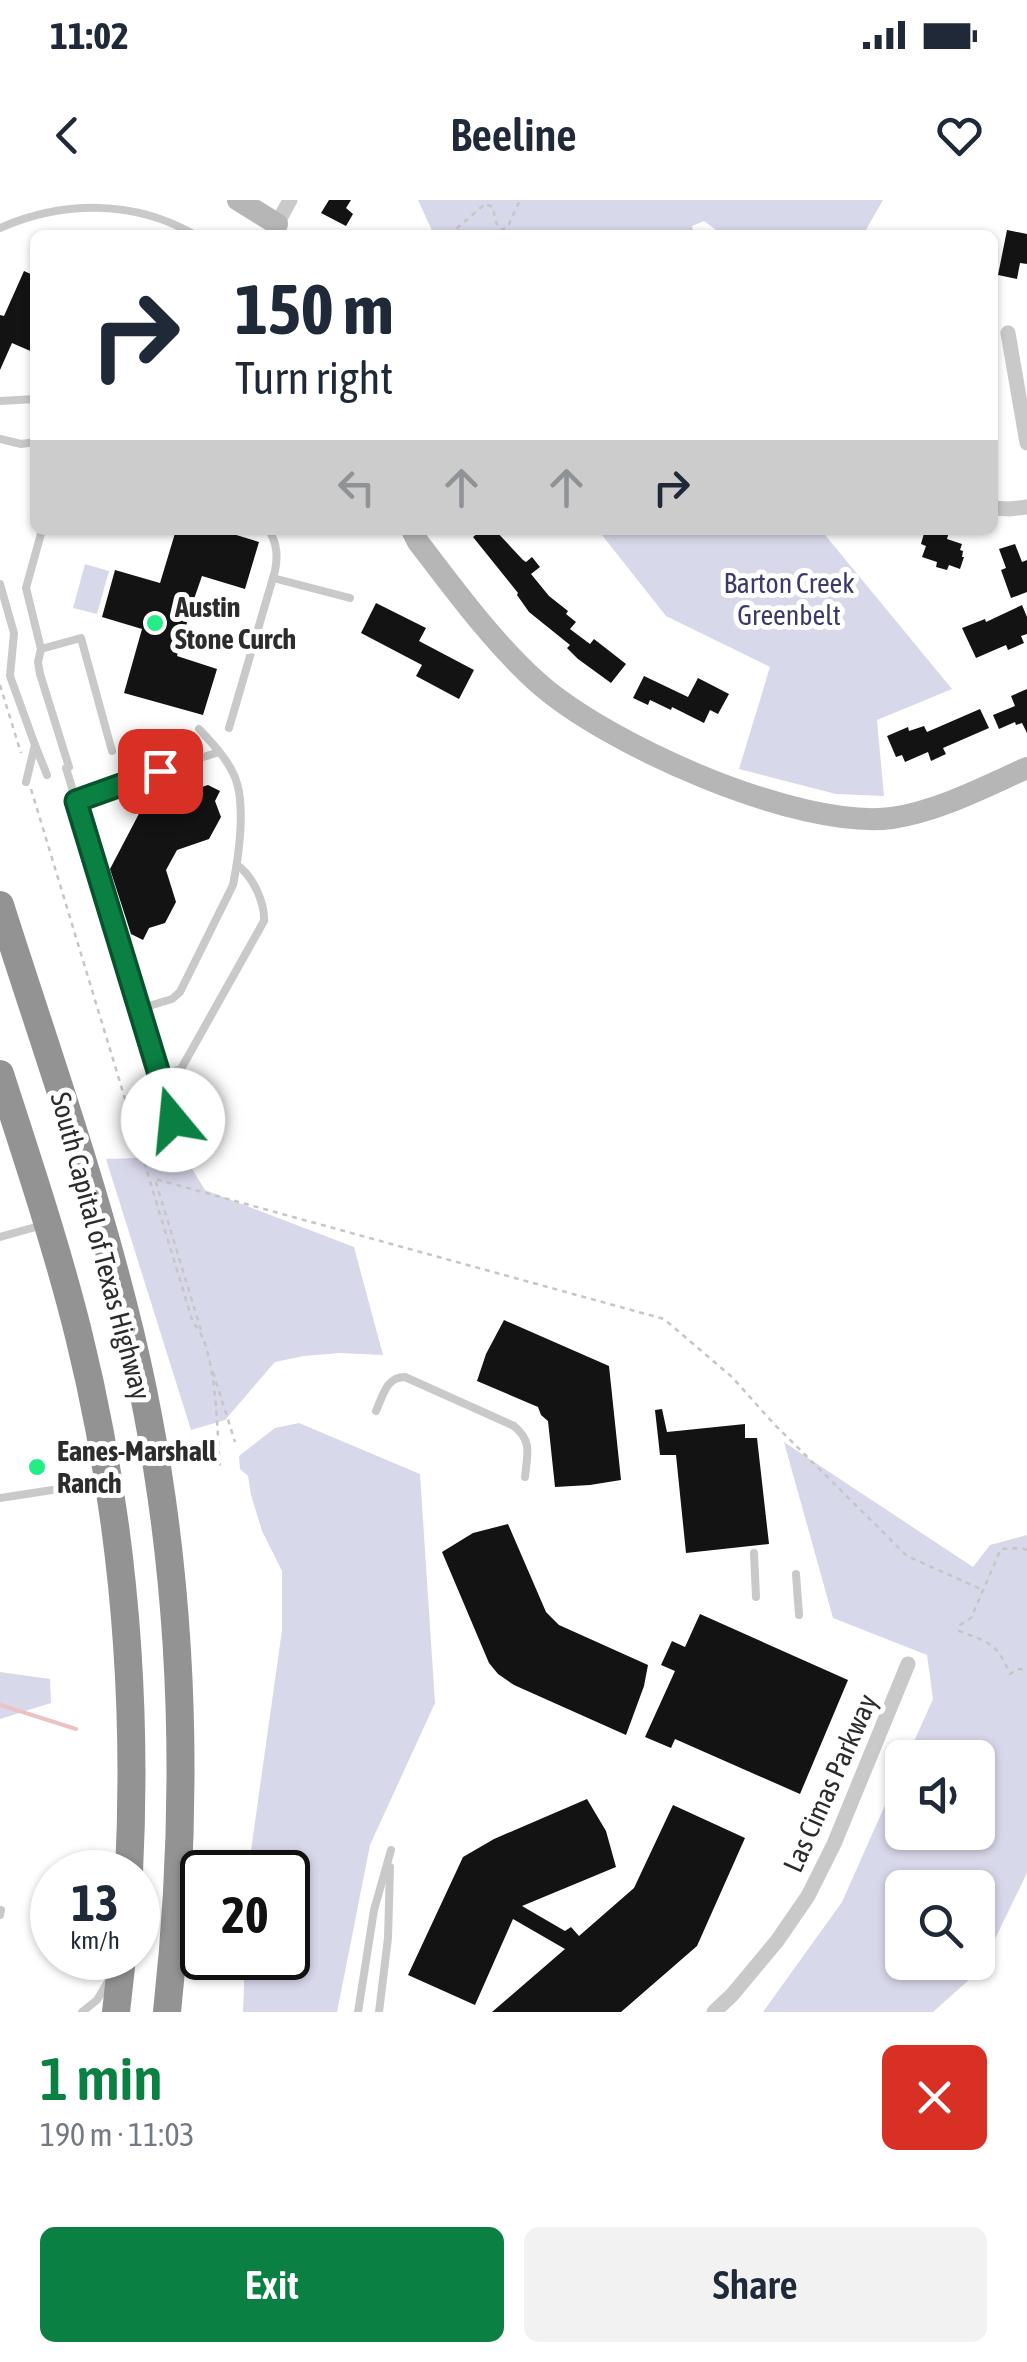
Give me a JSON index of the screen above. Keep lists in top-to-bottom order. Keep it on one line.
{"streets":{"highway":["South Capital of Texas Highway"],"street":["Las Cimas Parkway"]},"parks":["Barton Creek Greenbelt"],"places":["Austin Stone Curch","Eanes-Marshall Ranch"],"page":{"status":"11:02","header":"Beeline","turn":["150 m","Turn right"],"speed":"13 km/h","limit":"20","heading":["1 min","190 m · 11:03"],"buttons":["Exit","Share"]}}
